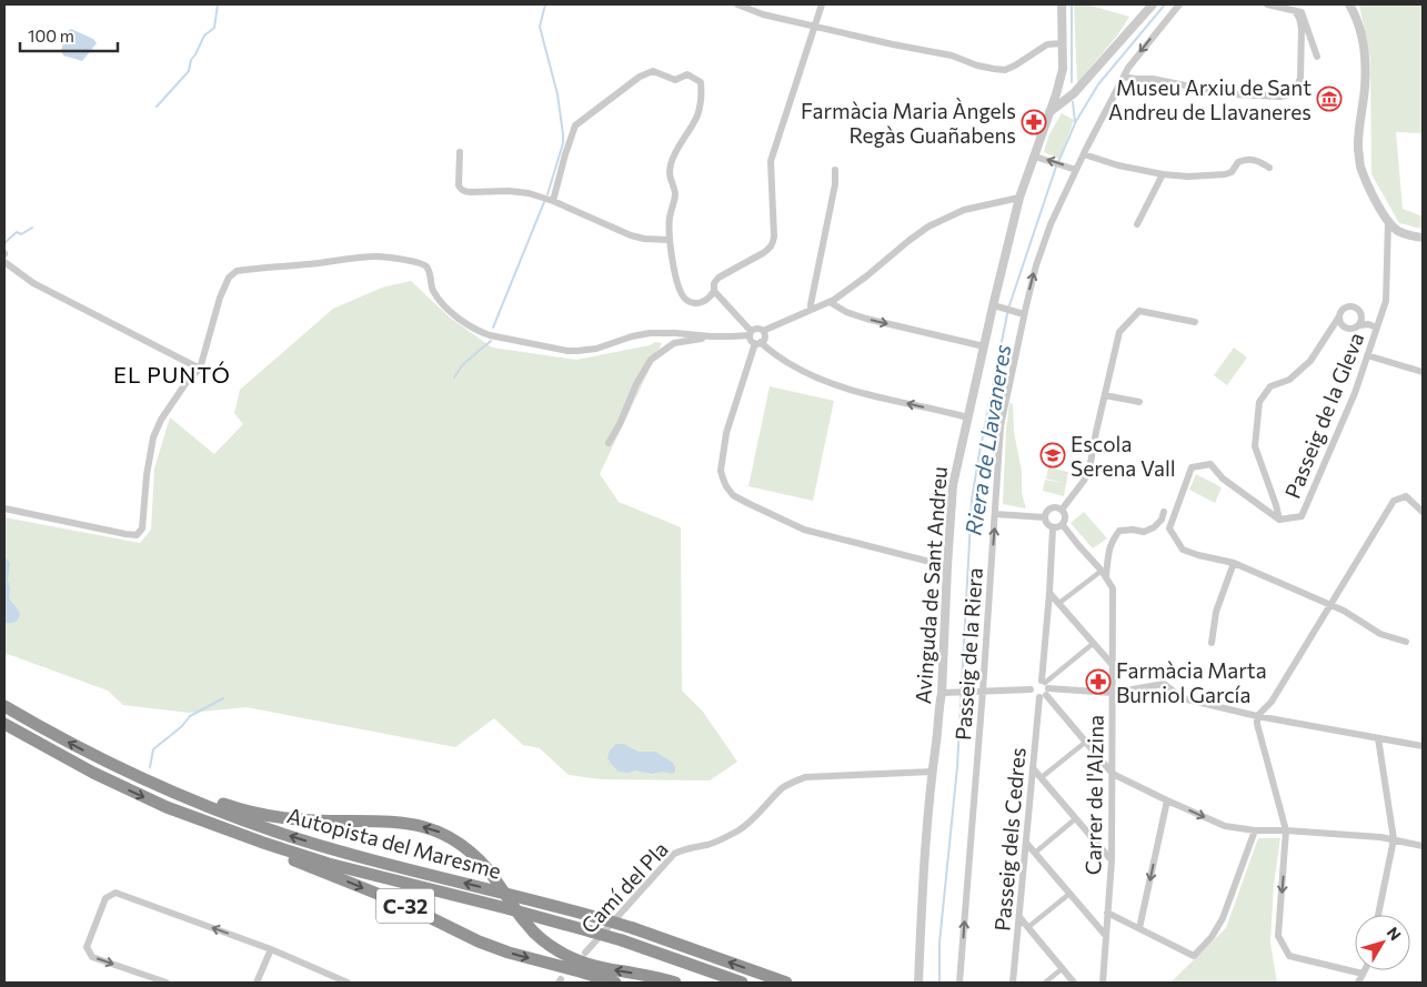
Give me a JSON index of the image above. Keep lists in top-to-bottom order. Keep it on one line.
{"streets":{"highway":["Autopista del Maresme","C-32"],"street":["Passeig de la Gleva","Avinguda de Sant Andreu","Passeig de la Riera","Carrer de l'Alzina","Passeig dels Cedres","Camí del Pla"]},"crossings":[["Avinguda de Sant Andreu","Camí del Pla"],["Carrer de l'Alzina","Passeig dels Cedres"],["Autopista del Maresme","C-32"]],"districts":["EL PUNTÓ"],"water":["Riera de Llavaneres"],"places":{"museum":["Museu Arxiu de Sant Andreu de Llavaneres"],"pharmacy":["Farmàcia Maria Àngels Regàs Guañabens","Farmàcia Marta Burniol García"],"school or university":["Escola Serena Vall"]},"scale_bar":"100 m","north":"top right"}
